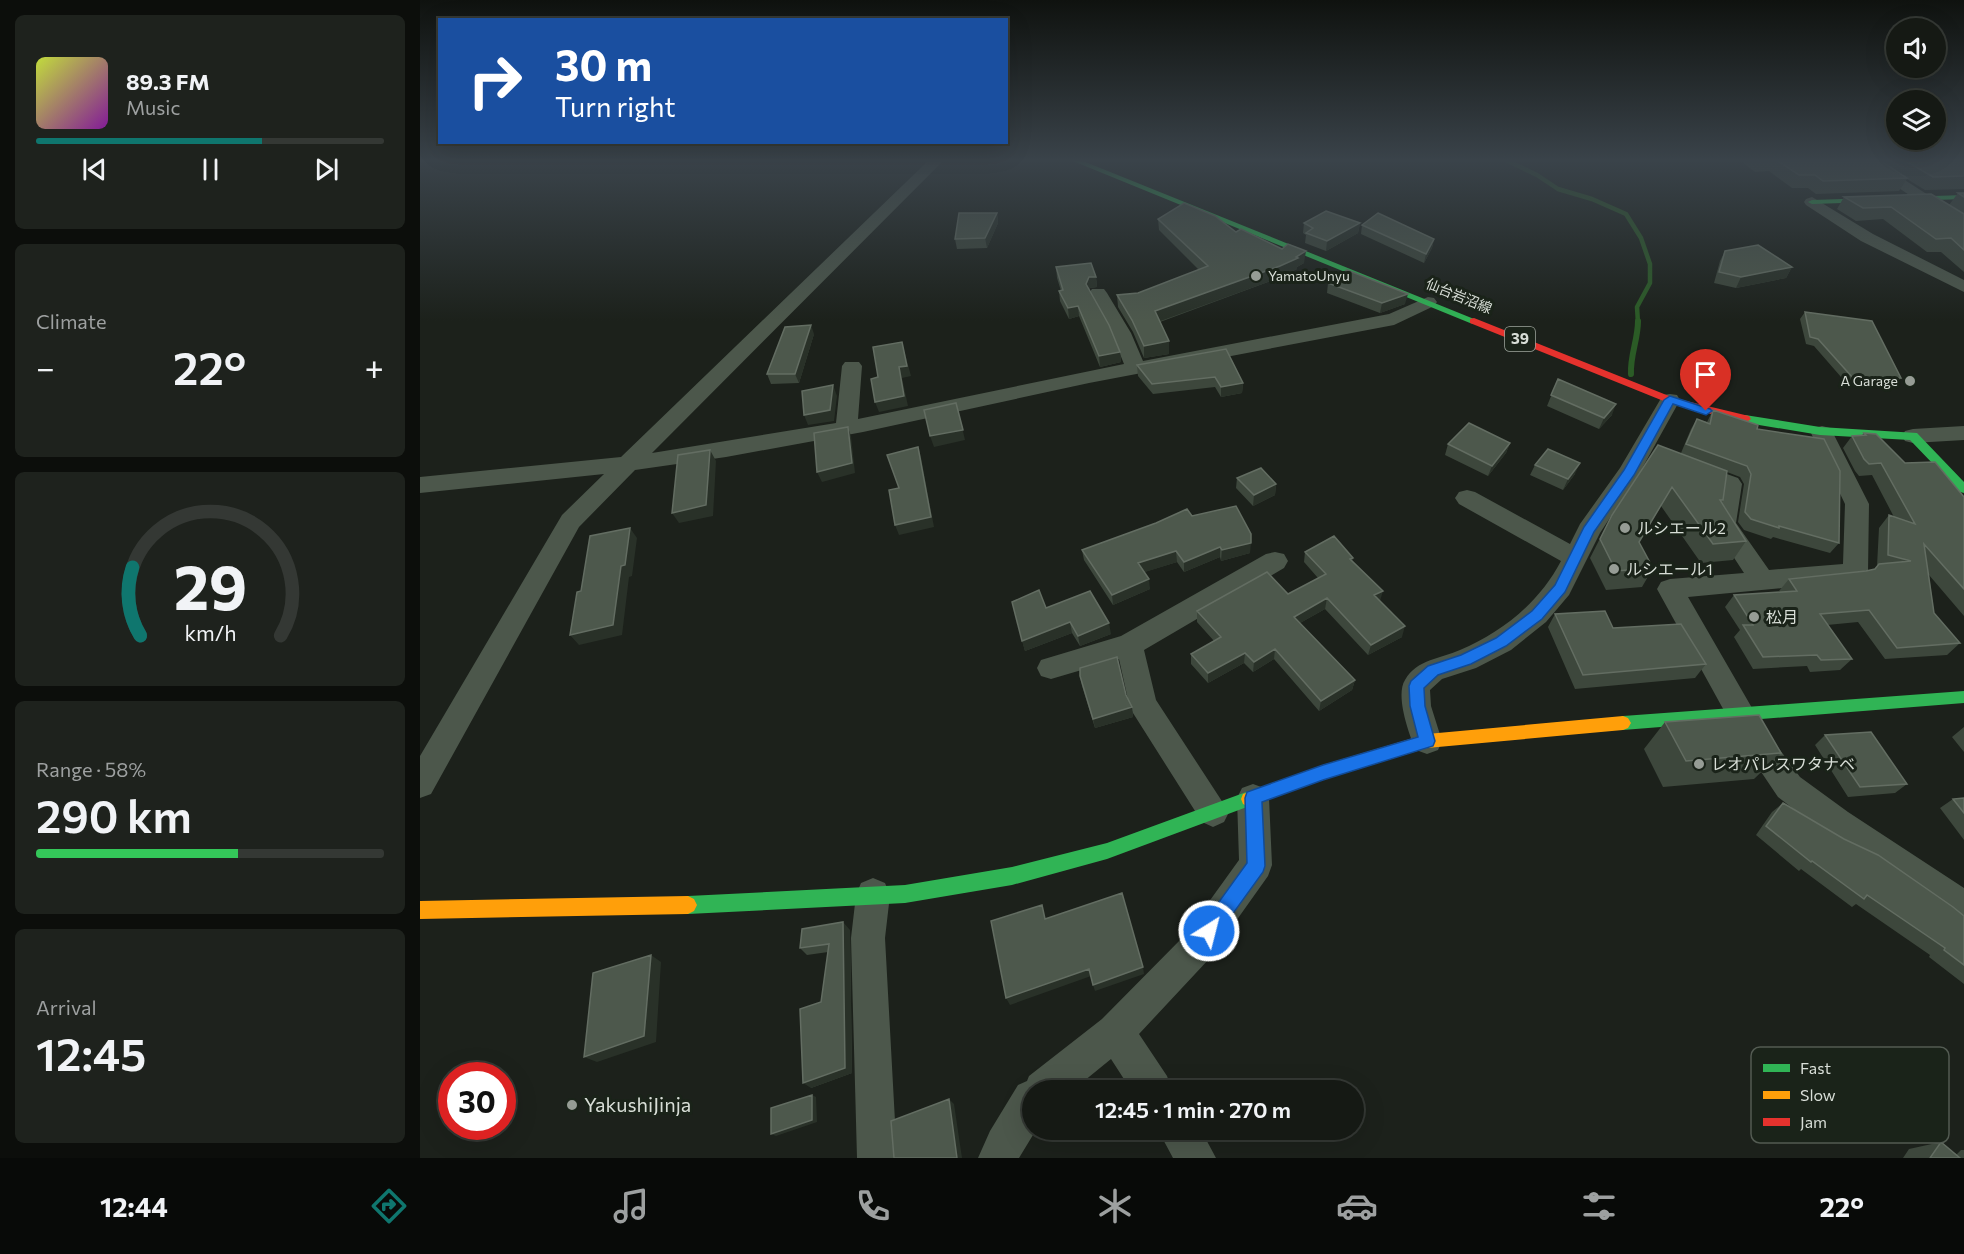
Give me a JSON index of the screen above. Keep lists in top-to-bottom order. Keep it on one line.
{"streets":{"street":["仙台岩沼線","39"]},"places":["YamatoUnyu","A Garage","ルシエール2","ルシエール1","松月","レオパレスワタナベ","YakushiJinja"],"legend":["Fast","Slow","Jam"],"page":{"turn":["30 m","Turn right"],"song":["89.3 FM","Music"],"tile":["Climate",["Range · 58%","290 km"],["Arrival","12:45"]],"heat":["−","22°","+"],"limit":"30","trip":"12:45 · 1 min · 270 m","tabs":["12:44","22°"],"gauge":["29","km/h"]}}
